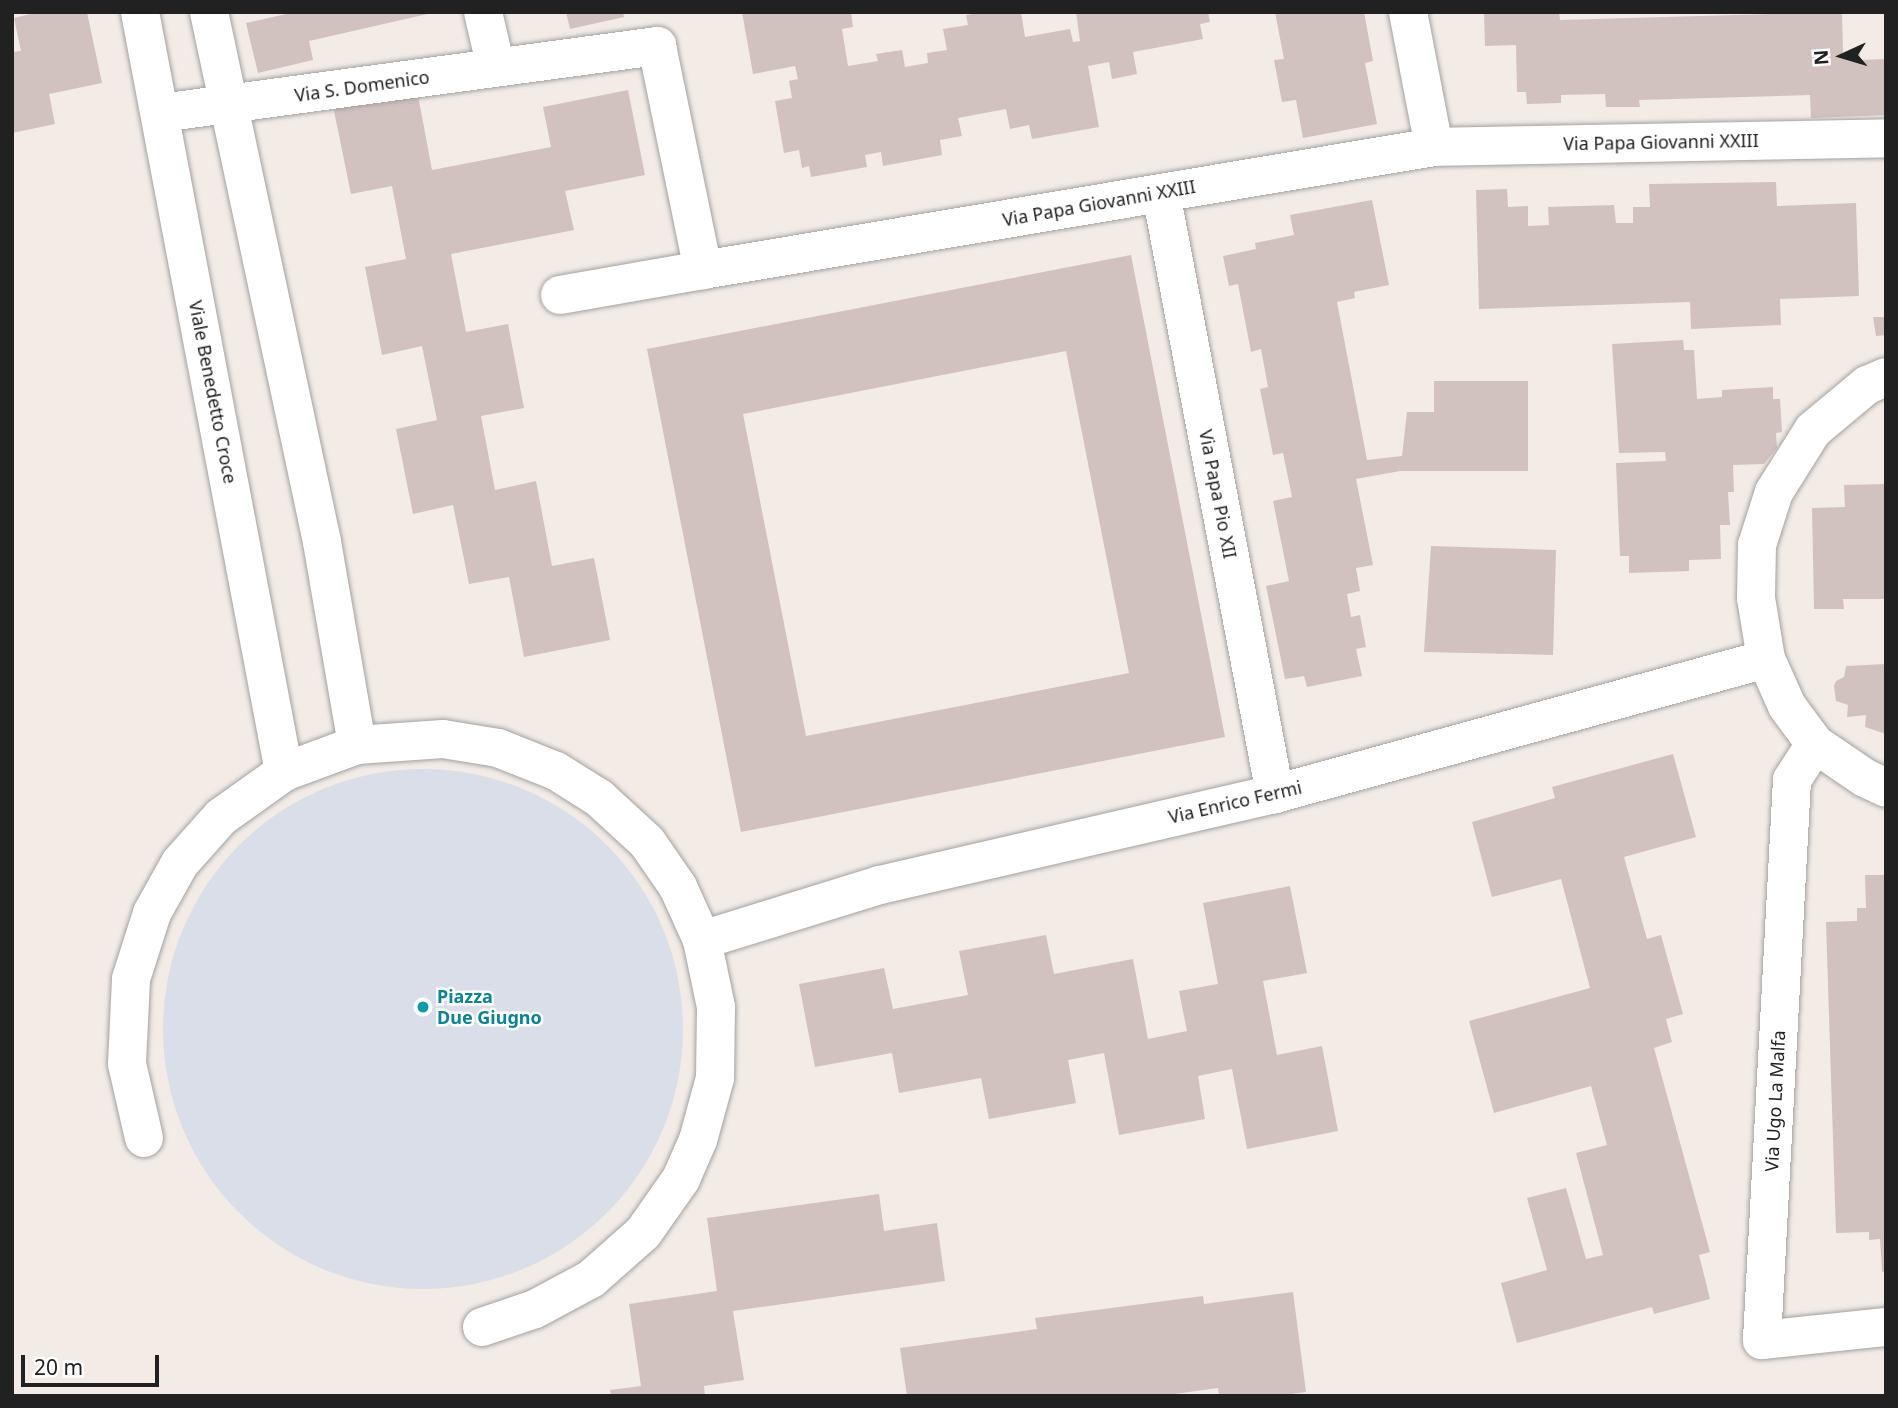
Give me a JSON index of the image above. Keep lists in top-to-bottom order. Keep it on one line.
{"streets":{"street":["Via S. Domenico","Via Papa Giovanni XXIII","Viale Benedetto Croce","Via Papa Pio XII","Via Enrico Fermi","Via Ugo La Malfa"]},"crossings":[["Via S. Domenico","Viale Benedetto Croce"],["Via Papa Giovanni XXIII","Via Papa Pio XII"],["Via Papa Pio XII","Via Enrico Fermi"]],"places":["Piazza Due Giugno"],"scale_bar":"20 m","north":"left"}
